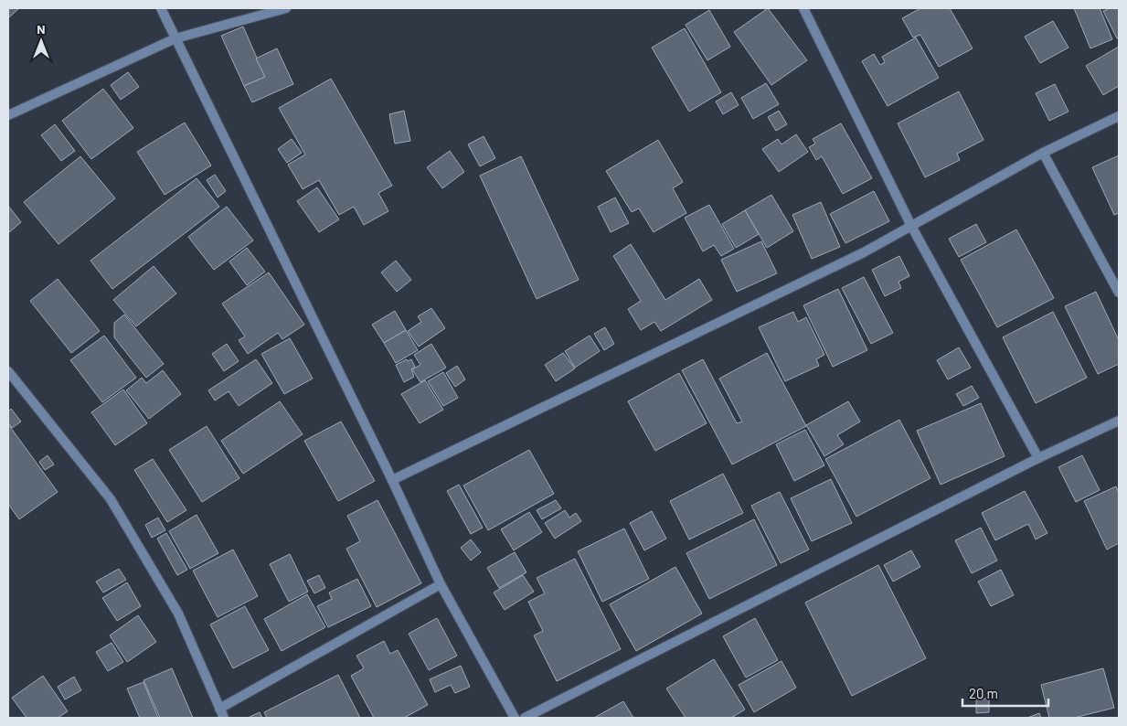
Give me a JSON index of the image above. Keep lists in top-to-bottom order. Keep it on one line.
{"scale_bar":"20 m","north":"top"}
